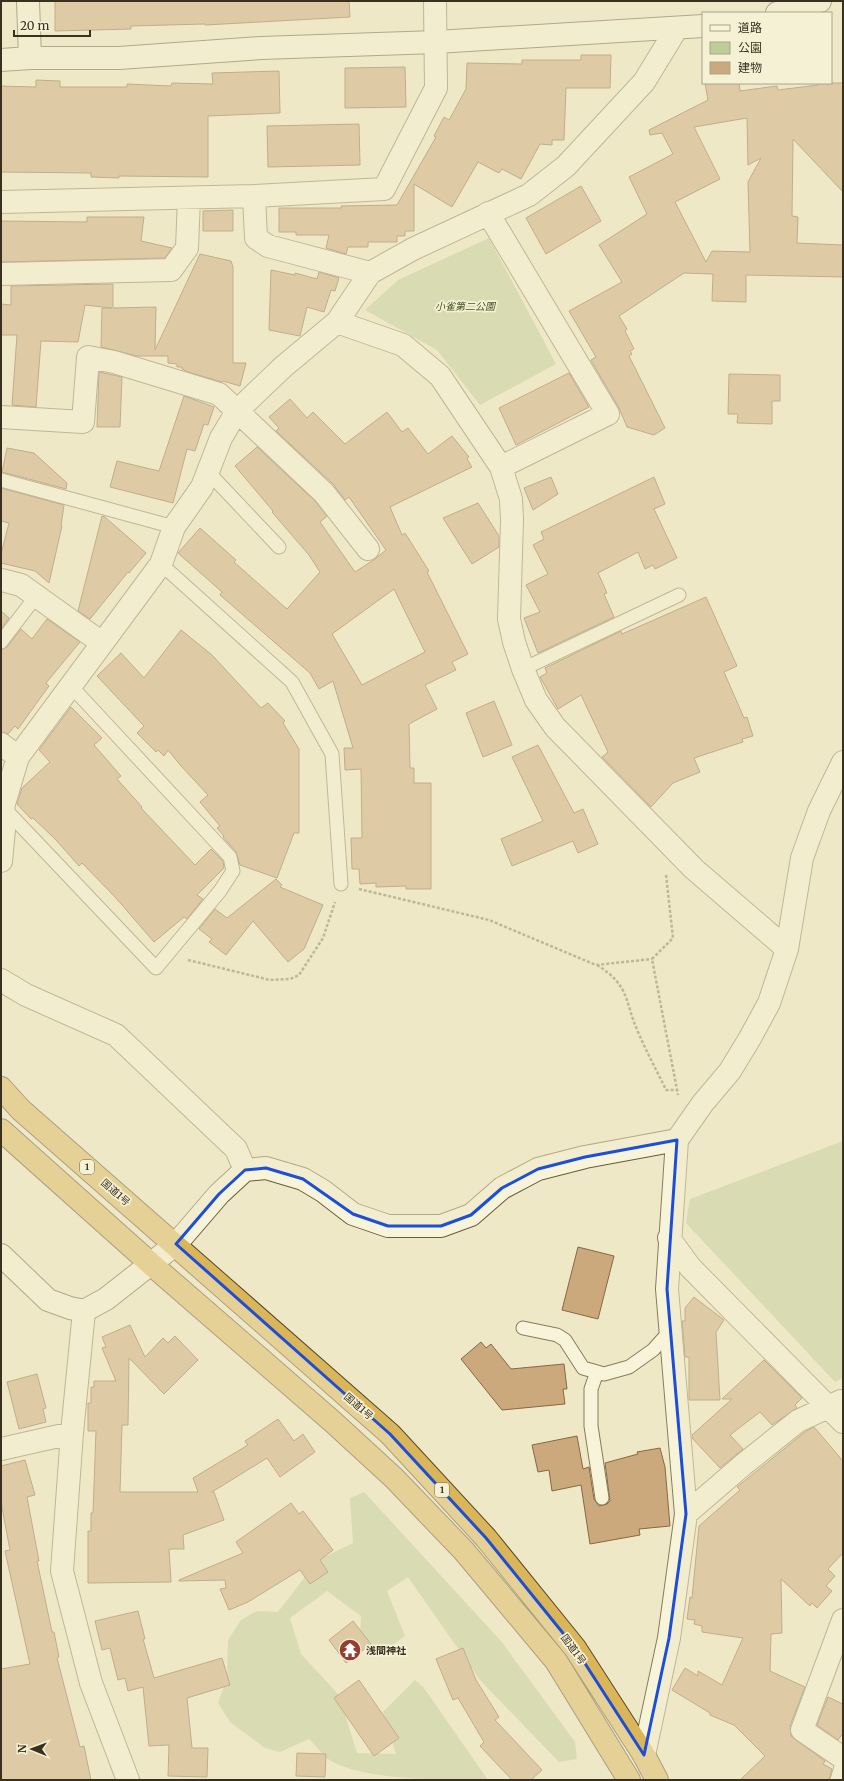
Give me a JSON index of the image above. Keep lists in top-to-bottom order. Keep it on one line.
{"streets":{"highway":["1","国道1号"]},"parks":["小雀第二公園"],"places":{"temple":["浅間神社"]},"legend":["道路","公園","建物"],"scale_bar":"20 m","north":"left"}
